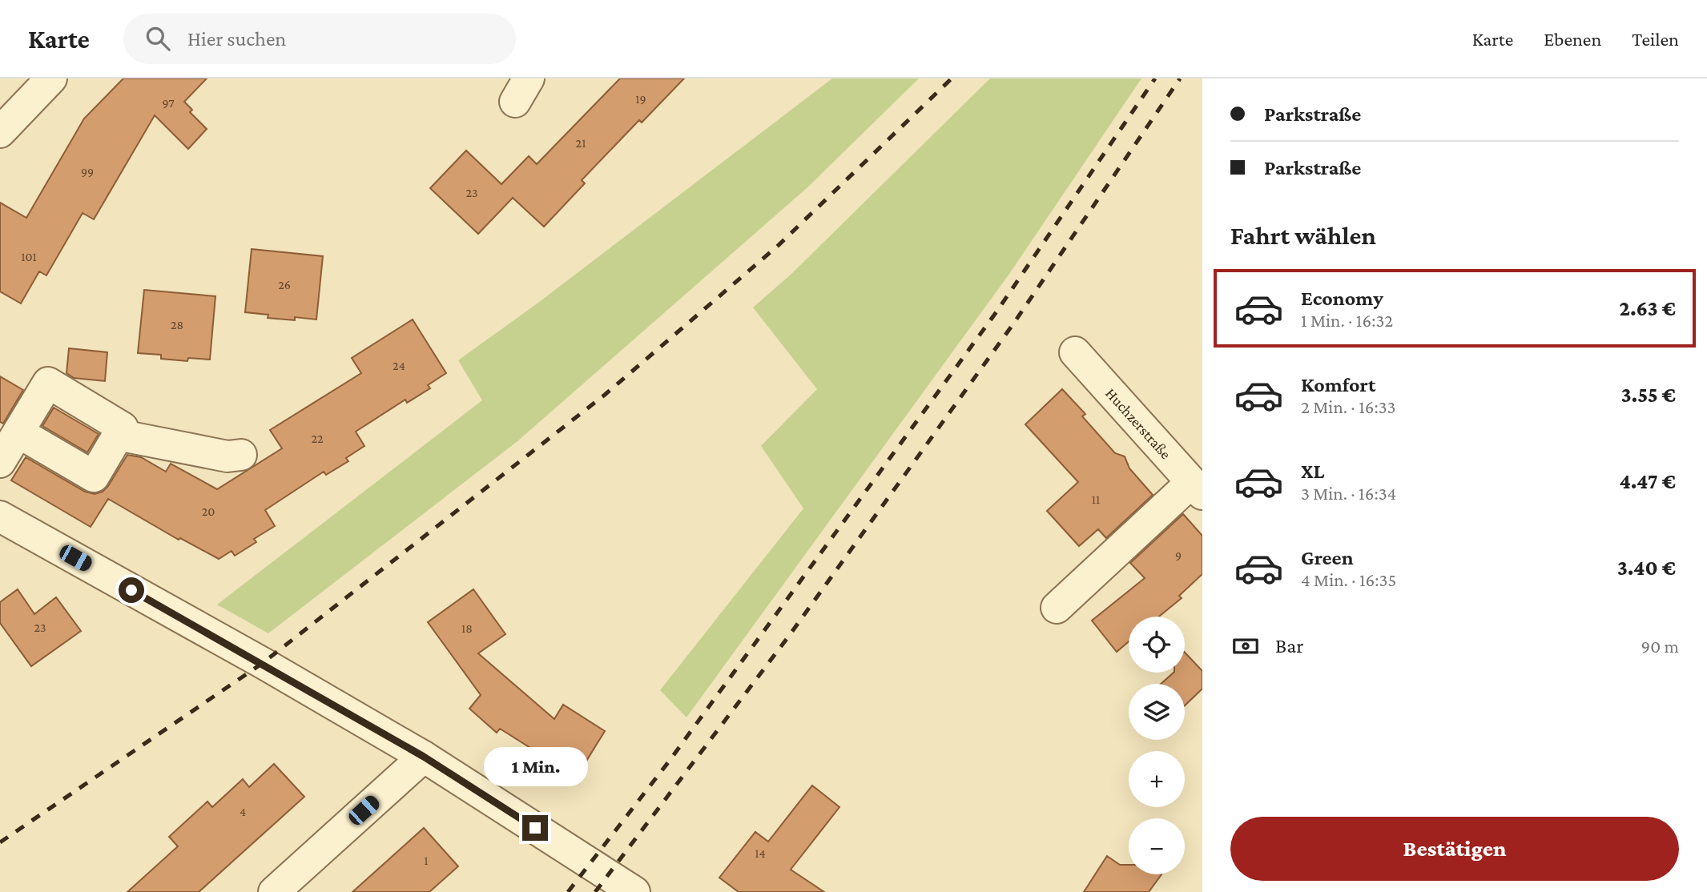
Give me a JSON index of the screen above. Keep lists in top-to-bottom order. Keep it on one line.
{"streets":{"street":["Huchzerstraße"]},"house_numbers":["19","97","21","99","23","101","26","28","24","22","11","20","9","23","18","4","14","1"],"page":{"header":"Karte","search":"Hier suchen","nav":["Karte","Ebenen","Teilen"],"banner":["Parkstraße","Parkstraße"],"heading":"Fahrt wählen","list":[{"name":"Economy","note":"1 Min. · 16:32","value":"2.63 €"},{"name":"Komfort","note":"2 Min. · 16:33","value":"3.55 €"},{"name":"XL","note":"3 Min. · 16:34","value":"4.47 €"},{"name":"Green","note":"4 Min. · 16:35","value":"3.40 €"}],"pay":["Bar","90 m"],"map_buttons":["+","−"],"bubble":"1 Min.","buttons":"Bestätigen"}}
